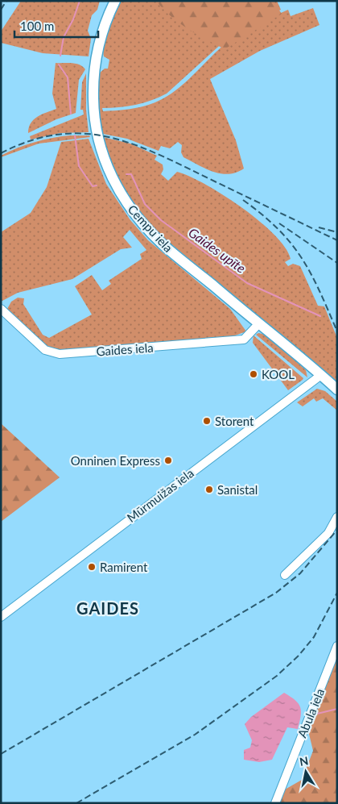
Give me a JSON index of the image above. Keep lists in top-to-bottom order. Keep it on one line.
{"streets":{"main road":["Cempu iela"],"street":["Gaides iela","Mūrmuižas iela","Abula iela"]},"crossings":[["Cempu iela","Gaides iela"],["Cempu iela","Mūrmuižas iela"]],"districts":["GAIDES"],"water":["Gaides upīte"],"places":["KOOL","Storent","Onninen Express","Sanistal","Ramirent"],"scale_bar":"100 m","north":"top"}
